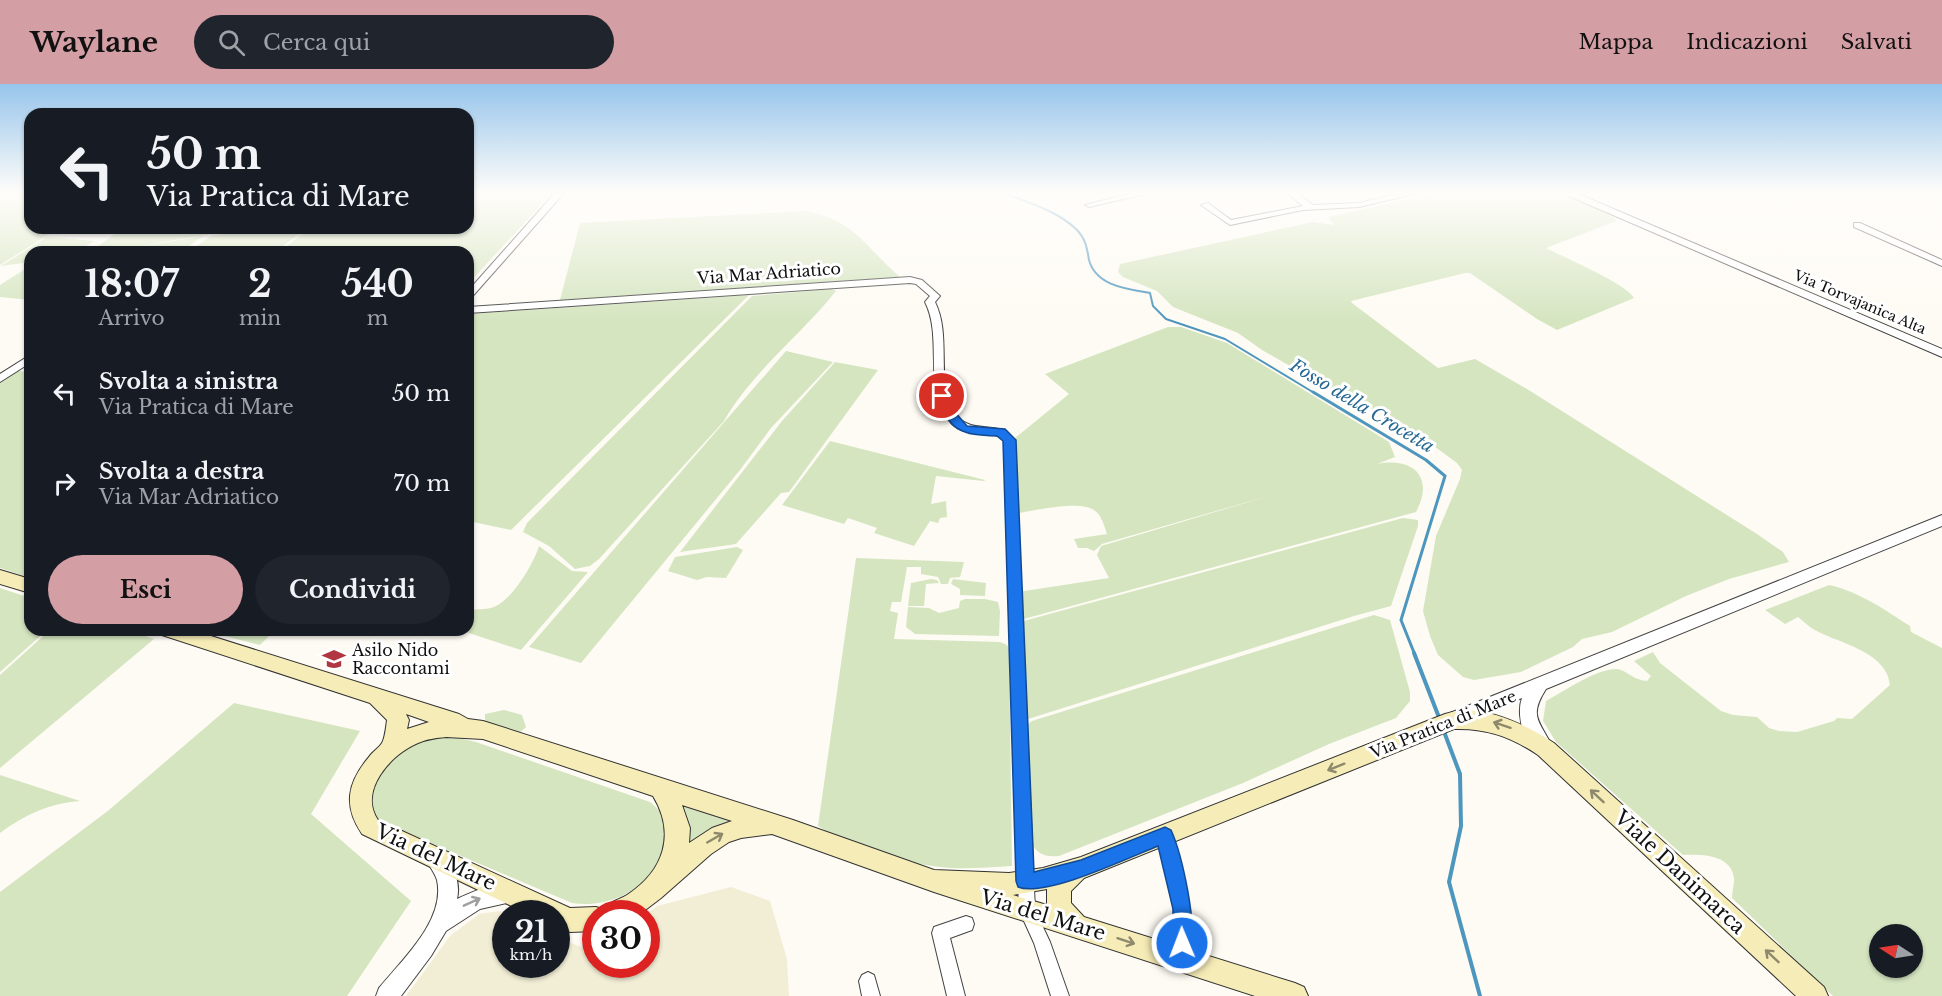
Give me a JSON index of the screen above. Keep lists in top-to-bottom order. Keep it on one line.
{"streets":{"main road":["Via Pratica di Mare","Via del Mare","Viale Danimarca"],"street":["Via Mar Adriatico","Via Torvajanica Alta"]},"crossings":[["Via Mar Adriatico","Via Pratica di Mare"],["Via Pratica di Mare","Via del Mare"],["Via Pratica di Mare","Viale Danimarca"]],"one_way":["Viale Danimarca"],"water":["Fosso della Crocetta"],"places":{"school or university":["Asilo Nido Raccontami"]},"north":"left","page":{"header":"Waylane","search":"Cerca qui","nav":["Mappa","Indicazioni","Salvati"],"turn":["50 m","Via Pratica di Mare"],"eta":["18:07","Arrivo","2","min","540","m"],"list":[{"name":"Svolta a sinistra","note":"Via Pratica di Mare","value":"50 m"},{"name":"Svolta a destra","note":"Via Mar Adriatico","value":"70 m"}],"buttons":["Esci","Condividi"],"speed":"21 km/h","limit":"30"}}
